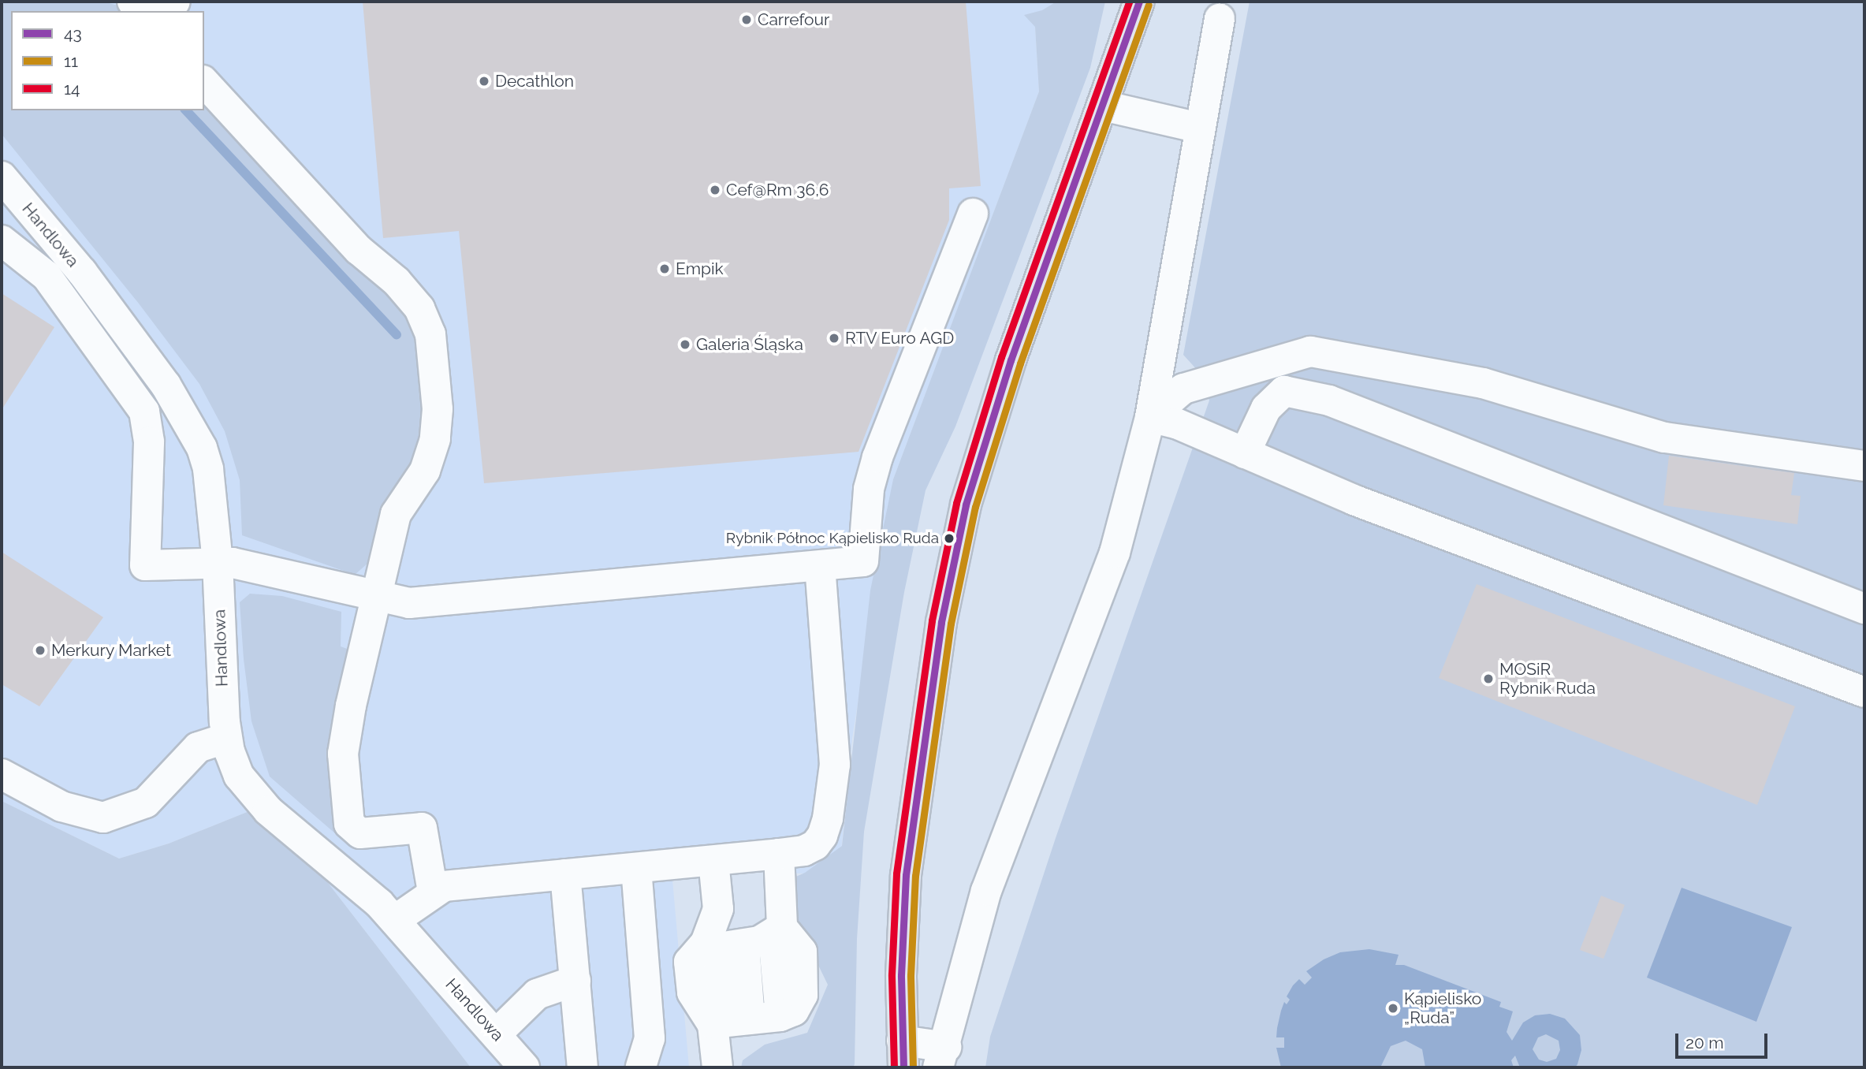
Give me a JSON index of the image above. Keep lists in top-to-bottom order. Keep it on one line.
{"streets":{"lane":["Handlowa"]},"places":["Carrefour","Decathlon","Cef@Rm 36,6","Empik","RTV Euro AGD","Galeria Śląska","Rybnik Północ Kąpielisko Ruda","Merkury Market","MOSiR Rybnik Ruda","Kąpielisko „Ruda”"],"lines":["transit line 43","transit line 14","transit line 11"],"legend":["43","11","14"],"scale_bar":"20 m"}
